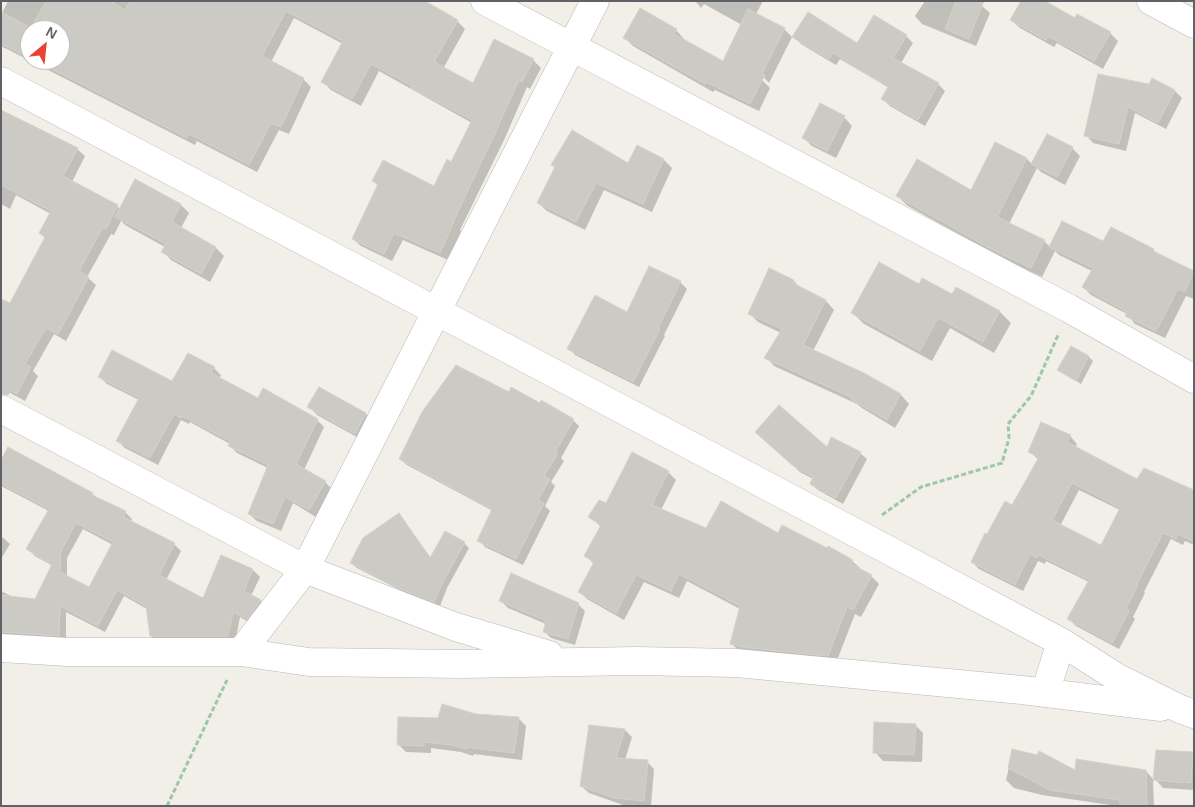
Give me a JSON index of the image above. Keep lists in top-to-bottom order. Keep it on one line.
{"north":"top right"}
